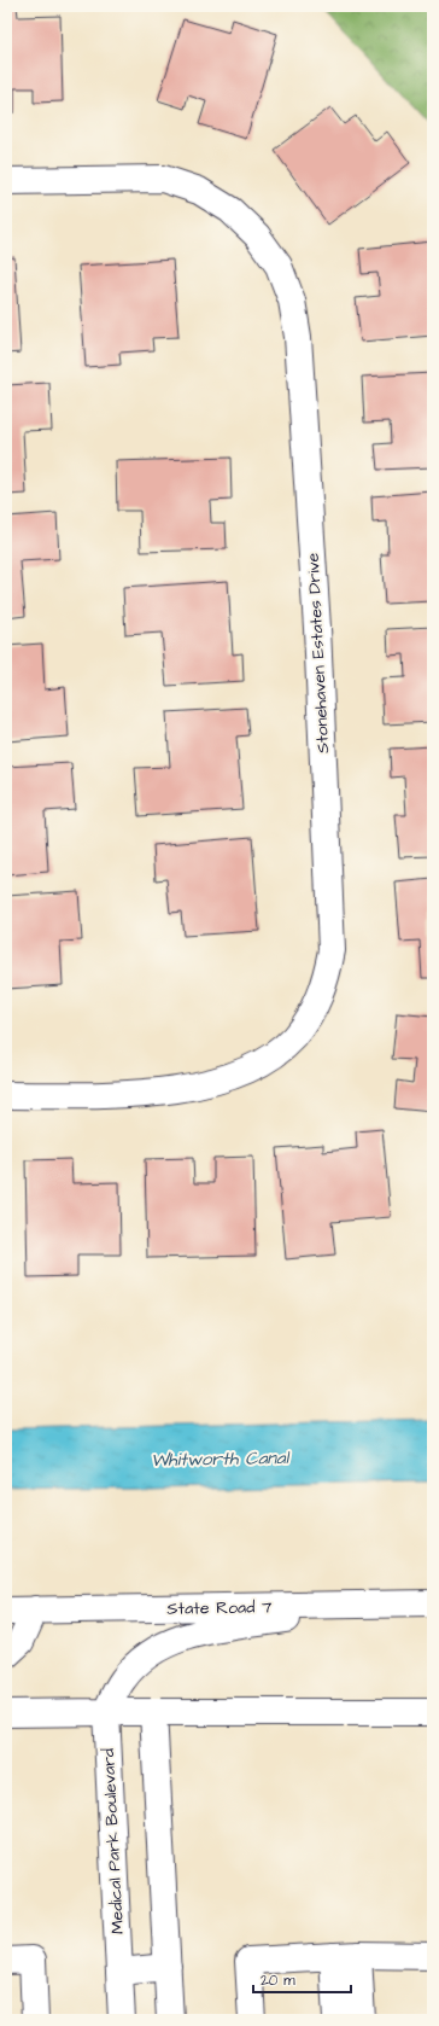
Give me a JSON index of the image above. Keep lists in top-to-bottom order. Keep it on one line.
{"streets":{"street":["Stonehaven Estates Drive","State Road 7","Medical Park Boulevard"]},"water":["Whitworth Canal"],"scale_bar":"20 m"}
